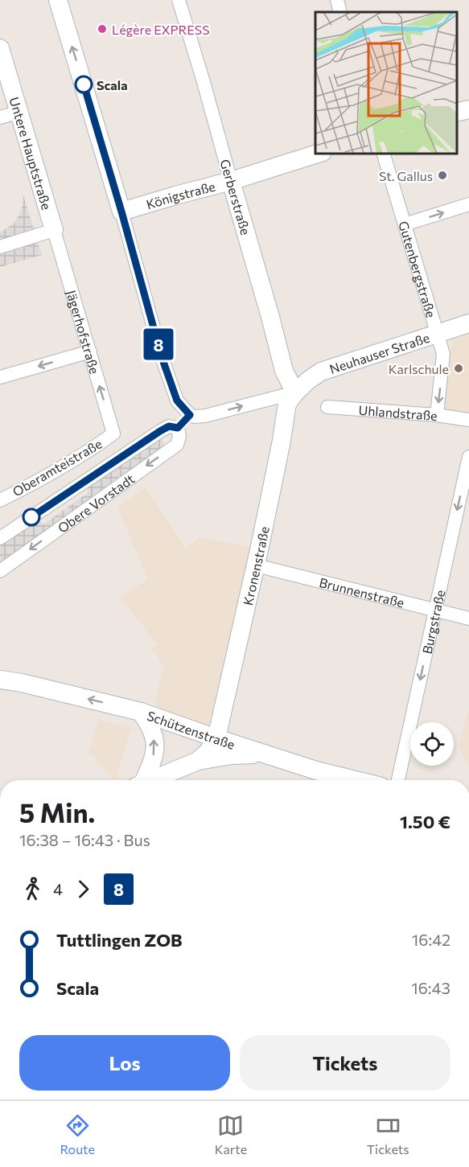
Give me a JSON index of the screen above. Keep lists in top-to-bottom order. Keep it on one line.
{"streets":{"street":["Untere Hauptstraße","Königstraße","Gerberstraße","Gutenbergstraße","Jägerhofstraße","Neuhauser Straße","Uhlandstraße","Oberamteistraße","Obere Vorstadt","Kronenstraße","Brunnenstraße","Burgstraße","Schützenstraße"]},"crossings":[["Untere Hauptstraße","Jägerhofstraße"],["Königstraße","Gerberstraße"],["Gerberstraße","Neuhauser Straße"],["Gerberstraße","Kronenstraße"],["Gutenbergstraße","Neuhauser Straße"],["Gutenbergstraße","Uhlandstraße"],["Jägerhofstraße","Oberamteistraße"],["Neuhauser Straße","Kronenstraße"],["Kronenstraße","Brunnenstraße"],["Kronenstraße","Schützenstraße"],["Brunnenstraße","Burgstraße"]],"one_way":["Burgstraße","Schützenstraße"],"places":["Légère EXPRESS","Scala","St. Gallus","Karlschule"],"lines":["bus line 8"],"page":{"on_map":"8","heading":["5 Min.","16:38 – 16:43 · Bus","1.50 €"],"legs":["4","8"],"list":[{"name":"Tuttlingen ZOB","value":"16:42"},{"name":"Scala","value":"16:43"}],"buttons":["Los","Tickets"],"tabs":["Route","Karte","Tickets"]}}
